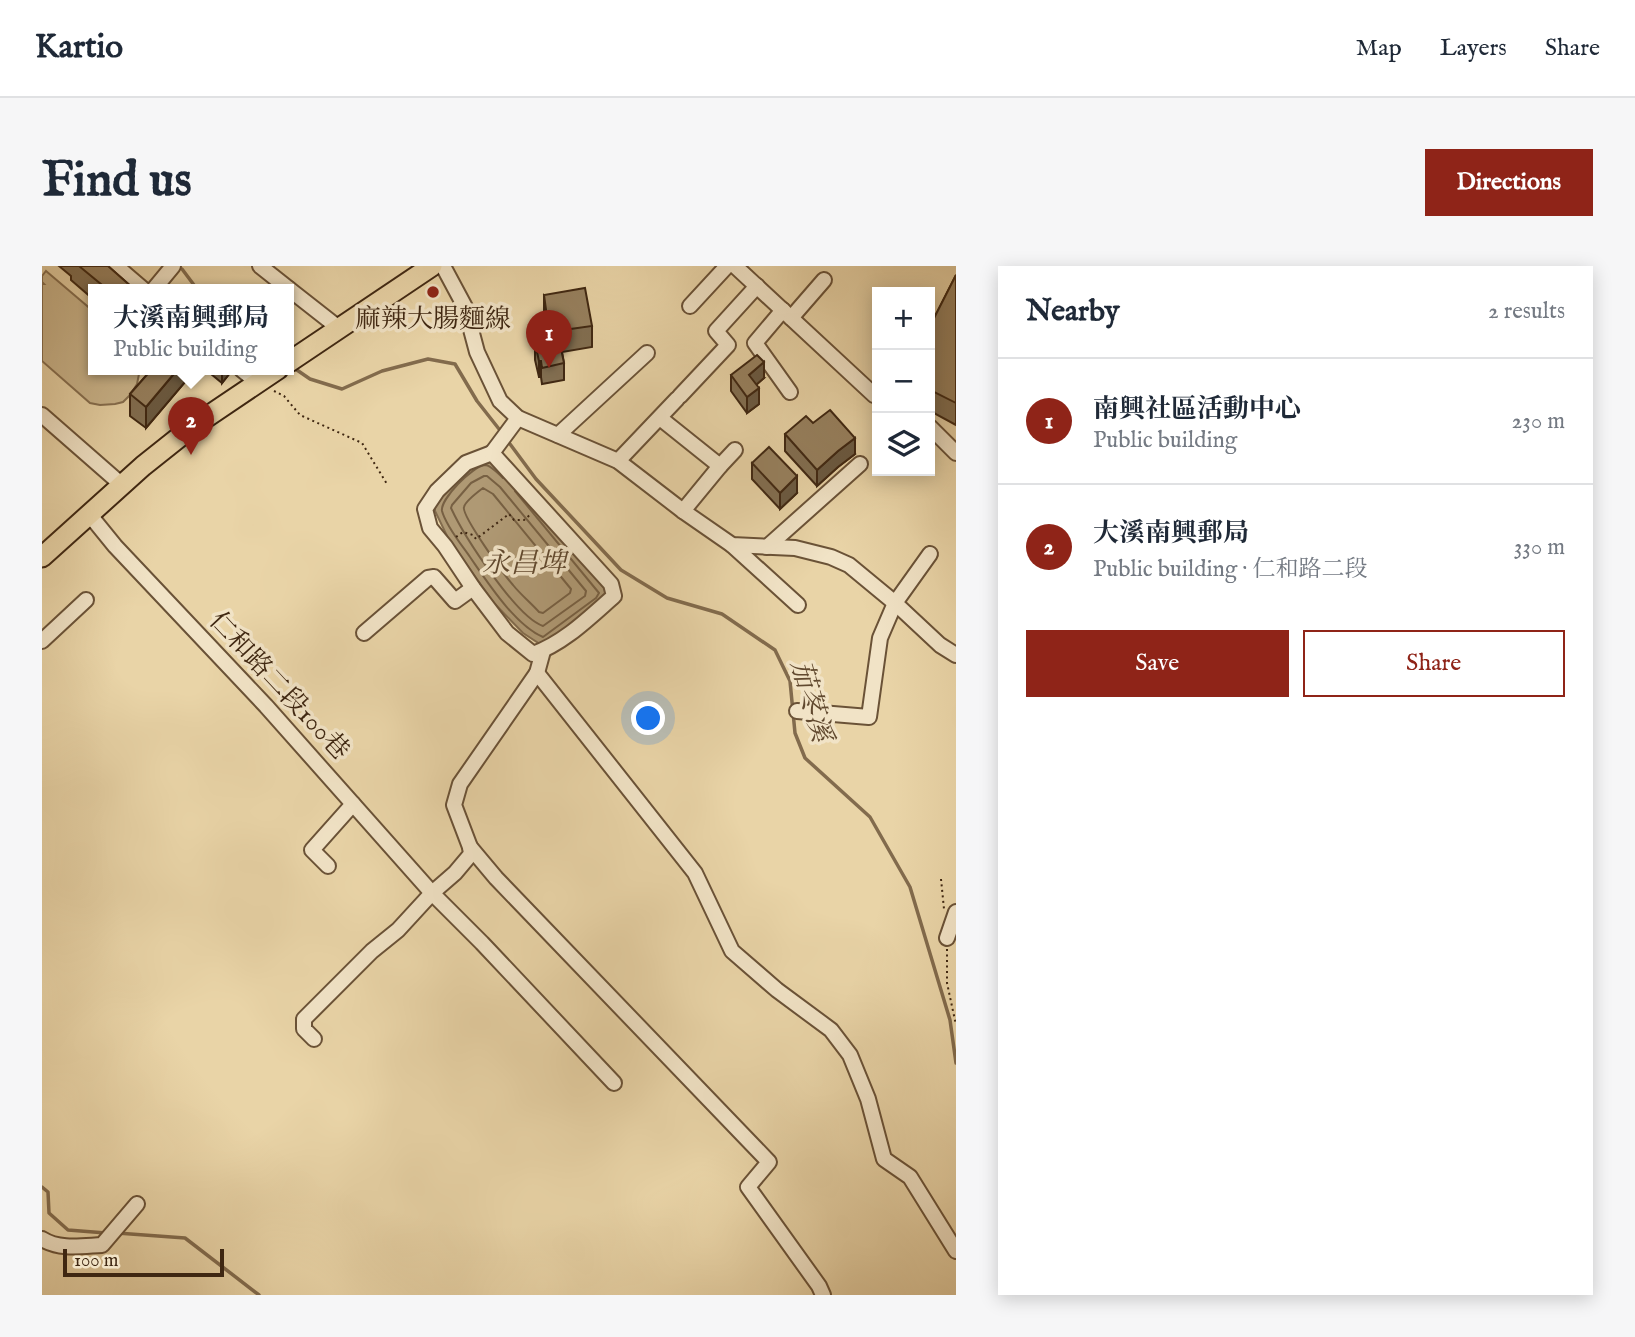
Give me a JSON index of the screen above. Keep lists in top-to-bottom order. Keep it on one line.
{"streets":{"street":["仁和路二段100巷"]},"water":["永昌埤","茄苳溪"],"places":["麻辣大腸麵線"],"scale_bar":"100 m","page":{"header":"Kartio","nav":["Map","Layers","Share"],"buttons":["Directions",["Save","Share"]],"title":"Find us","heading":["Nearby","2 results"],"popup":["大溪南興郵局","Public building"],"map_buttons":["+","−"],"pins":["1","2"],"list":[{"mark":"1","name":"南興社區活動中心","note":"Public building","value":"230 m"},{"mark":"2","name":"大溪南興郵局","note":"Public building · 仁和路二段","value":"330 m"}],"scale":"100 m"}}
